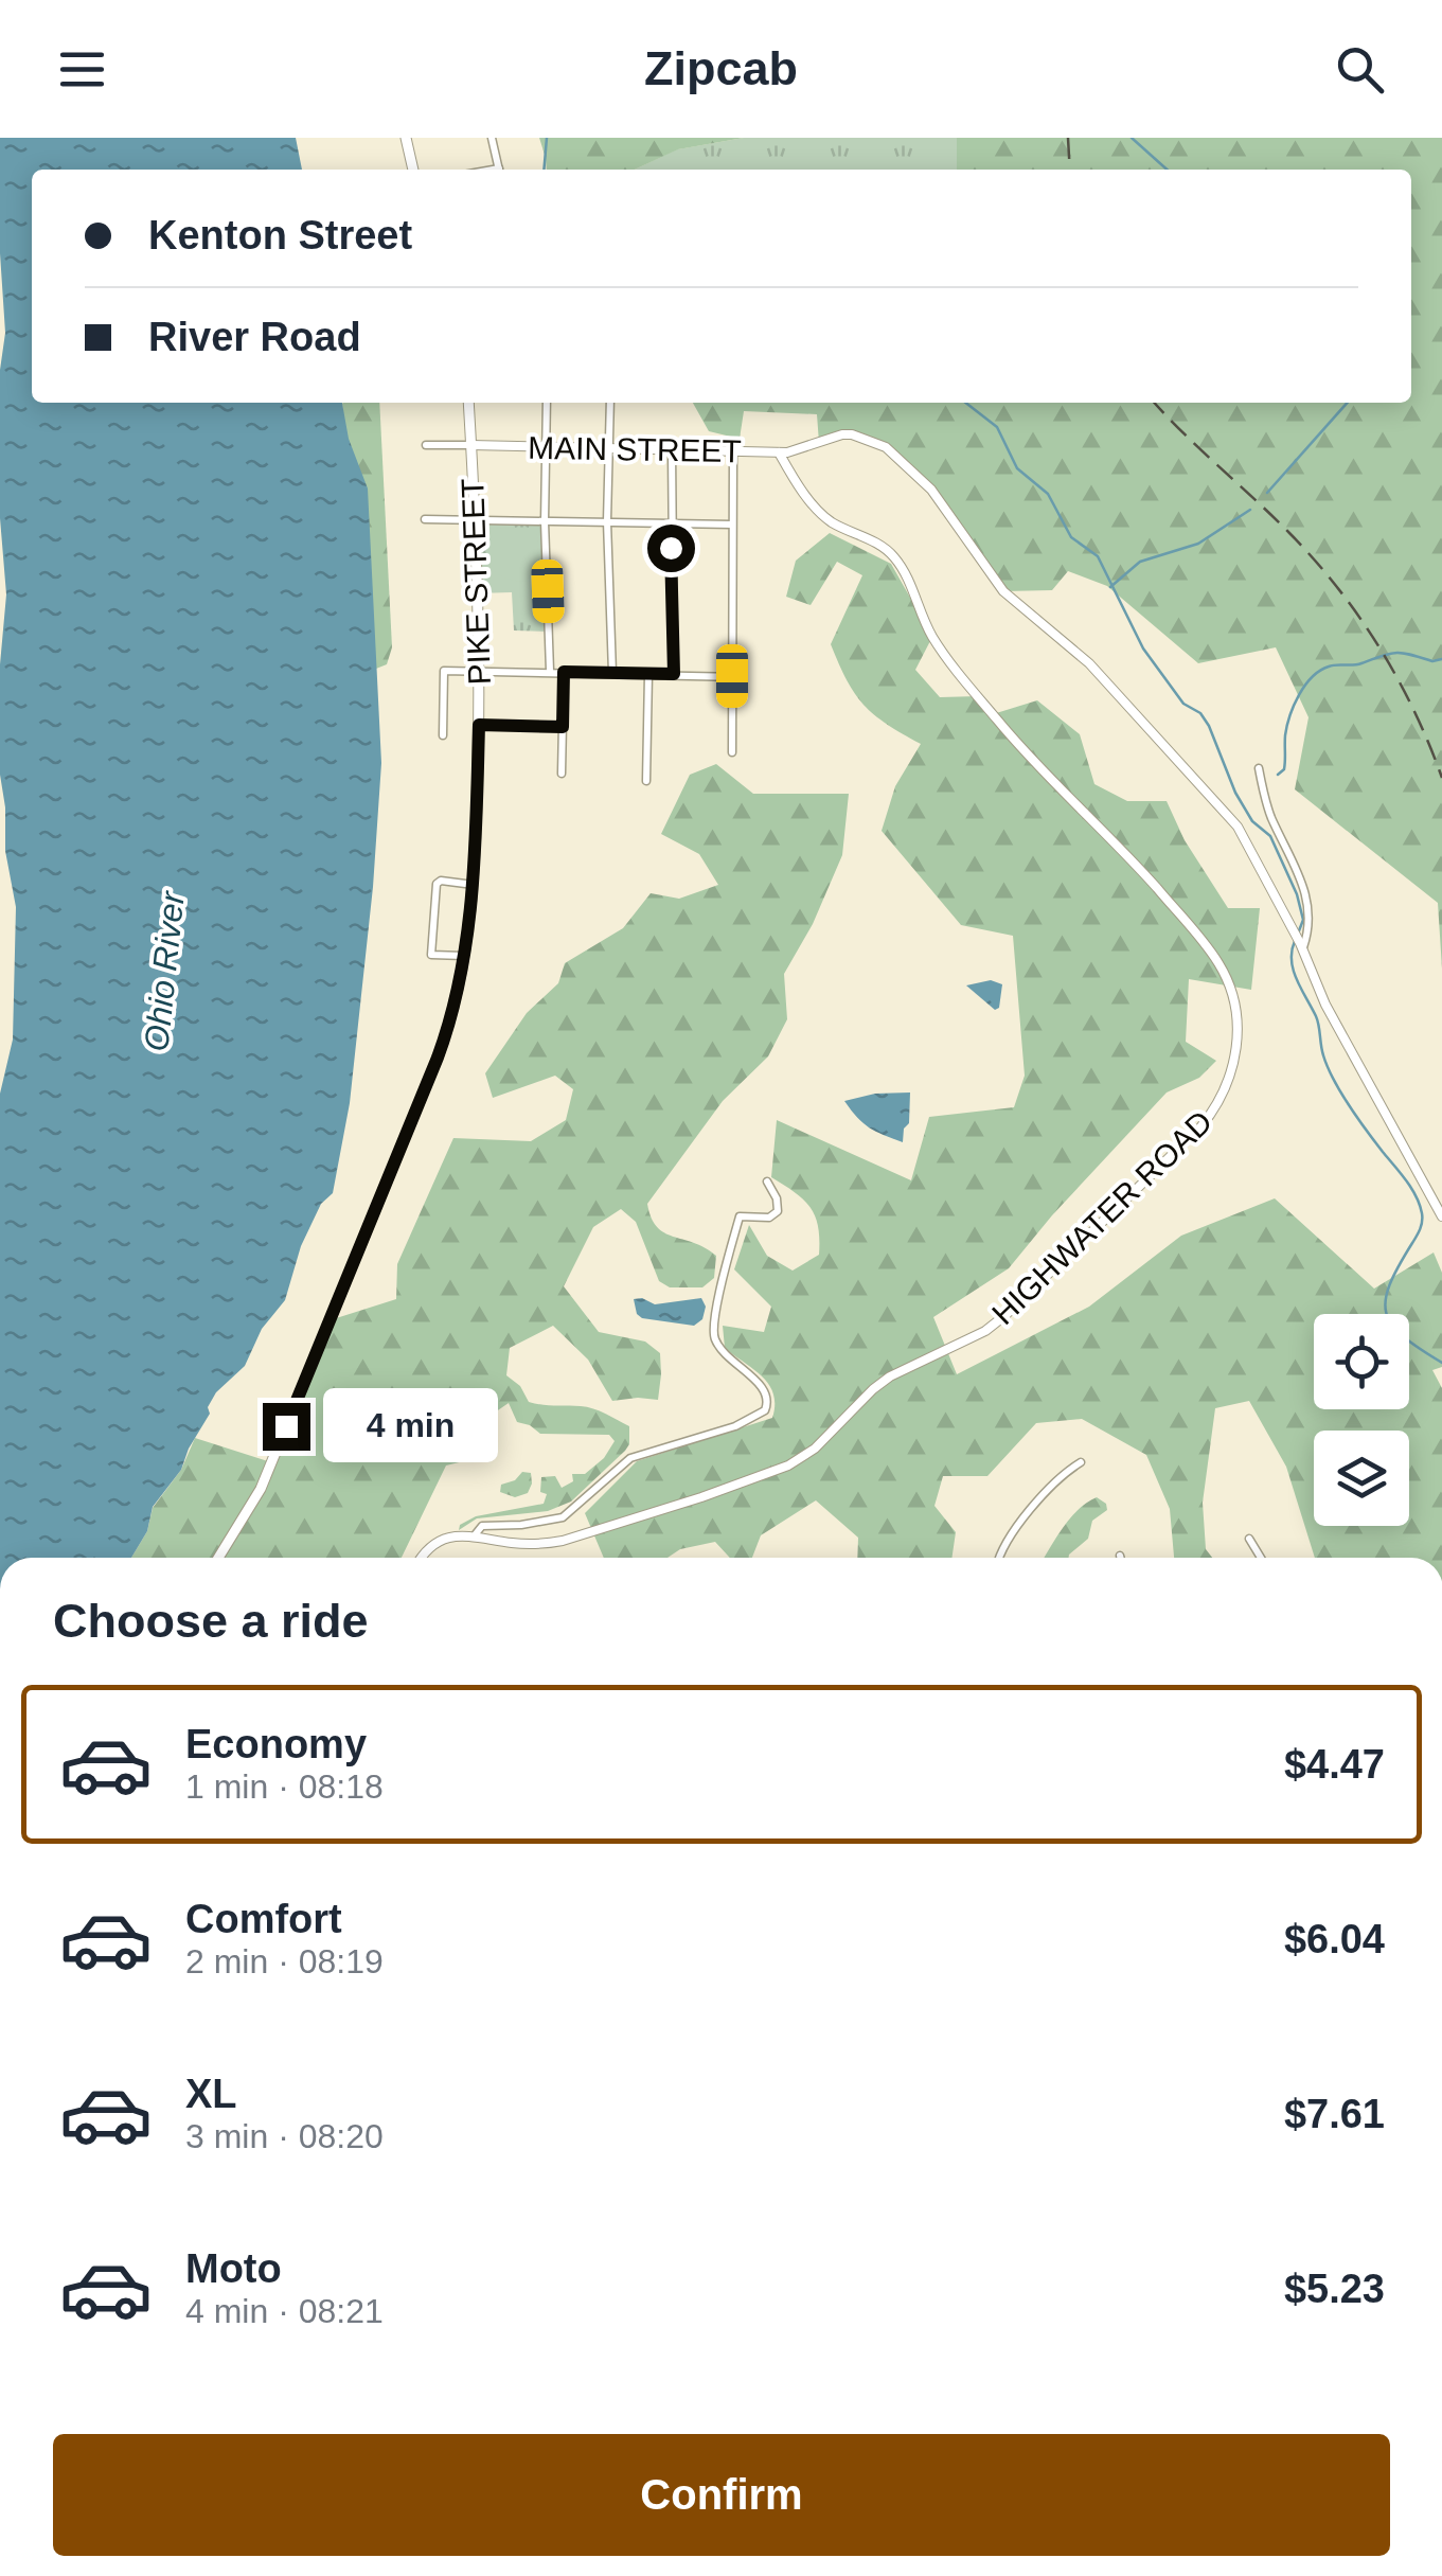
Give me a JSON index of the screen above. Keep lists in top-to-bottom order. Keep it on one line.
{"streets":{"main road":["PIKE STREET"],"street":["MAIN STREET","HIGHWATER ROAD"]},"crossings":[["MAIN STREET","PIKE STREET"],["MAIN STREET","HIGHWATER ROAD"]],"water":["Ohio River"],"page":{"header":"Zipcab","banner":["Kenton Street","River Road"],"bubble":"4 min","heading":"Choose a ride","list":[{"name":"Economy","note":"1 min · 08:18","value":"$4.47"},{"name":"Comfort","note":"2 min · 08:19","value":"$6.04"},{"name":"XL","note":"3 min · 08:20","value":"$7.61"},{"name":"Moto","note":"4 min · 08:21","value":"$5.23"}],"buttons":"Confirm"}}
